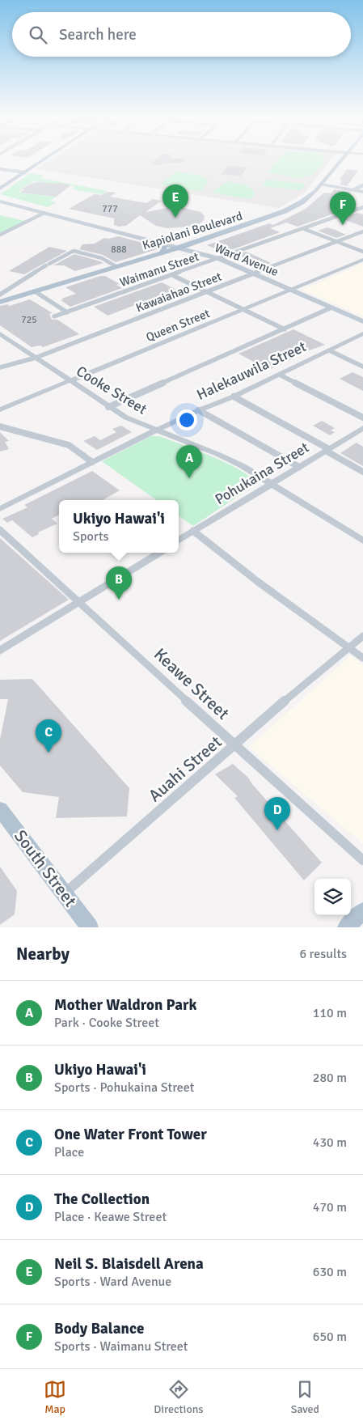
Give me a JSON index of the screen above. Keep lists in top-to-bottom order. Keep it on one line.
{"streets":{"main road":["Kapiolani Boulevard","Ward Avenue","South Street"],"street":["Waimanu Street","Kawaiahao Street","Queen Street","Halekauwila Street","Cooke Street","Pohukaina Street","Keawe Street","Auahi Street"]},"crossings":[["Kapiolani Boulevard","Ward Avenue"],["Ward Avenue","Waimanu Street"],["Ward Avenue","Kawaiahao Street"],["Ward Avenue","Queen Street"],["Kawaiahao Street","Cooke Street"],["Queen Street","Cooke Street"],["Halekauwila Street","Cooke Street"],["Cooke Street","Pohukaina Street"],["Keawe Street","Auahi Street"],["Auahi Street","South Street"]],"house_numbers":["777","888","725"],"page":{"search":"Search here","pins":["E","F","A","B","C","D"],"popup":["Ukiyo Hawai'i","Sports"],"heading":["Nearby","6 results"],"list":[{"mark":"A","name":"Mother Waldron Park","note":"Park · Cooke Street","value":"110 m"},{"mark":"B","name":"Ukiyo Hawai'i","note":"Sports · Pohukaina Street","value":"280 m"},{"mark":"C","name":"One Water Front Tower","note":"Place","value":"430 m"},{"mark":"D","name":"The Collection","note":"Place · Keawe Street","value":"470 m"},{"mark":"E","name":"Neil S. Blaisdell Arena","note":"Sports · Ward Avenue","value":"630 m"},{"mark":"F","name":"Body Balance","note":"Sports · Waimanu Street","value":"650 m"}],"nav":["Map","Directions","Saved"]}}
